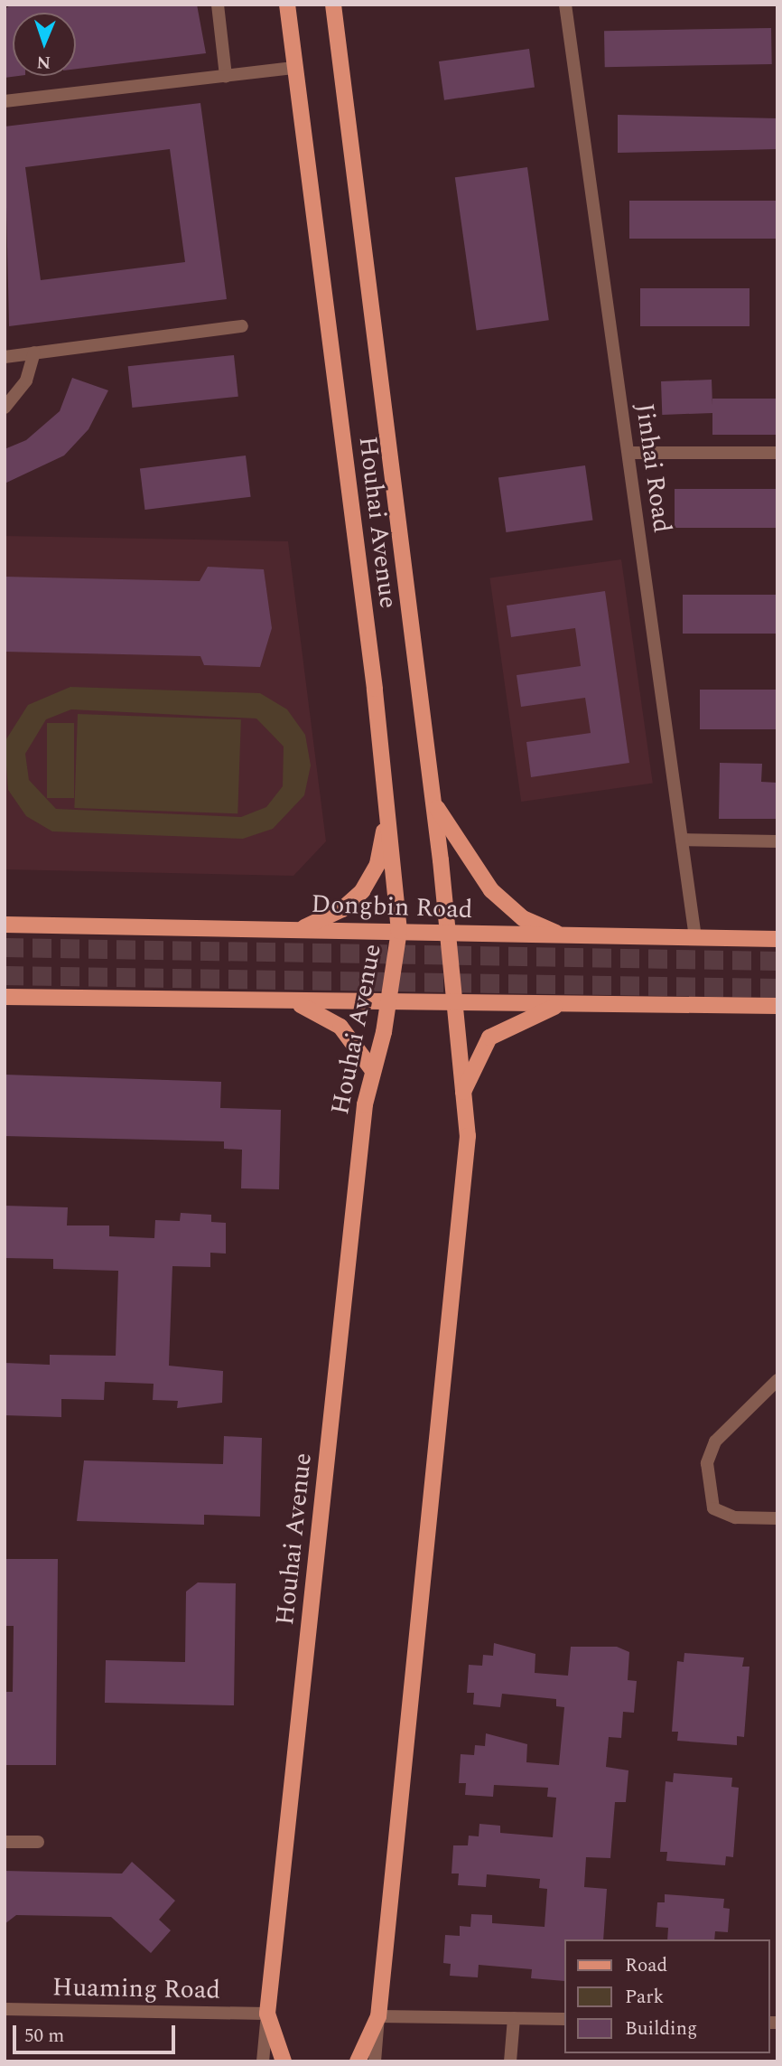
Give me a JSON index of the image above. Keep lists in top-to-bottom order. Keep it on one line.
{"streets":{"main road":["Houhai Avenue","Dongbin Road"],"street":["Jinhai Road","Huaming Road"]},"crossings":[["Jinhai Road","Dongbin Road"],["Houhai Avenue","Dongbin Road"],["Houhai Avenue","Huaming Road"]],"legend":["Road","Park","Building"],"scale_bar":"50 m","north":"bottom"}
